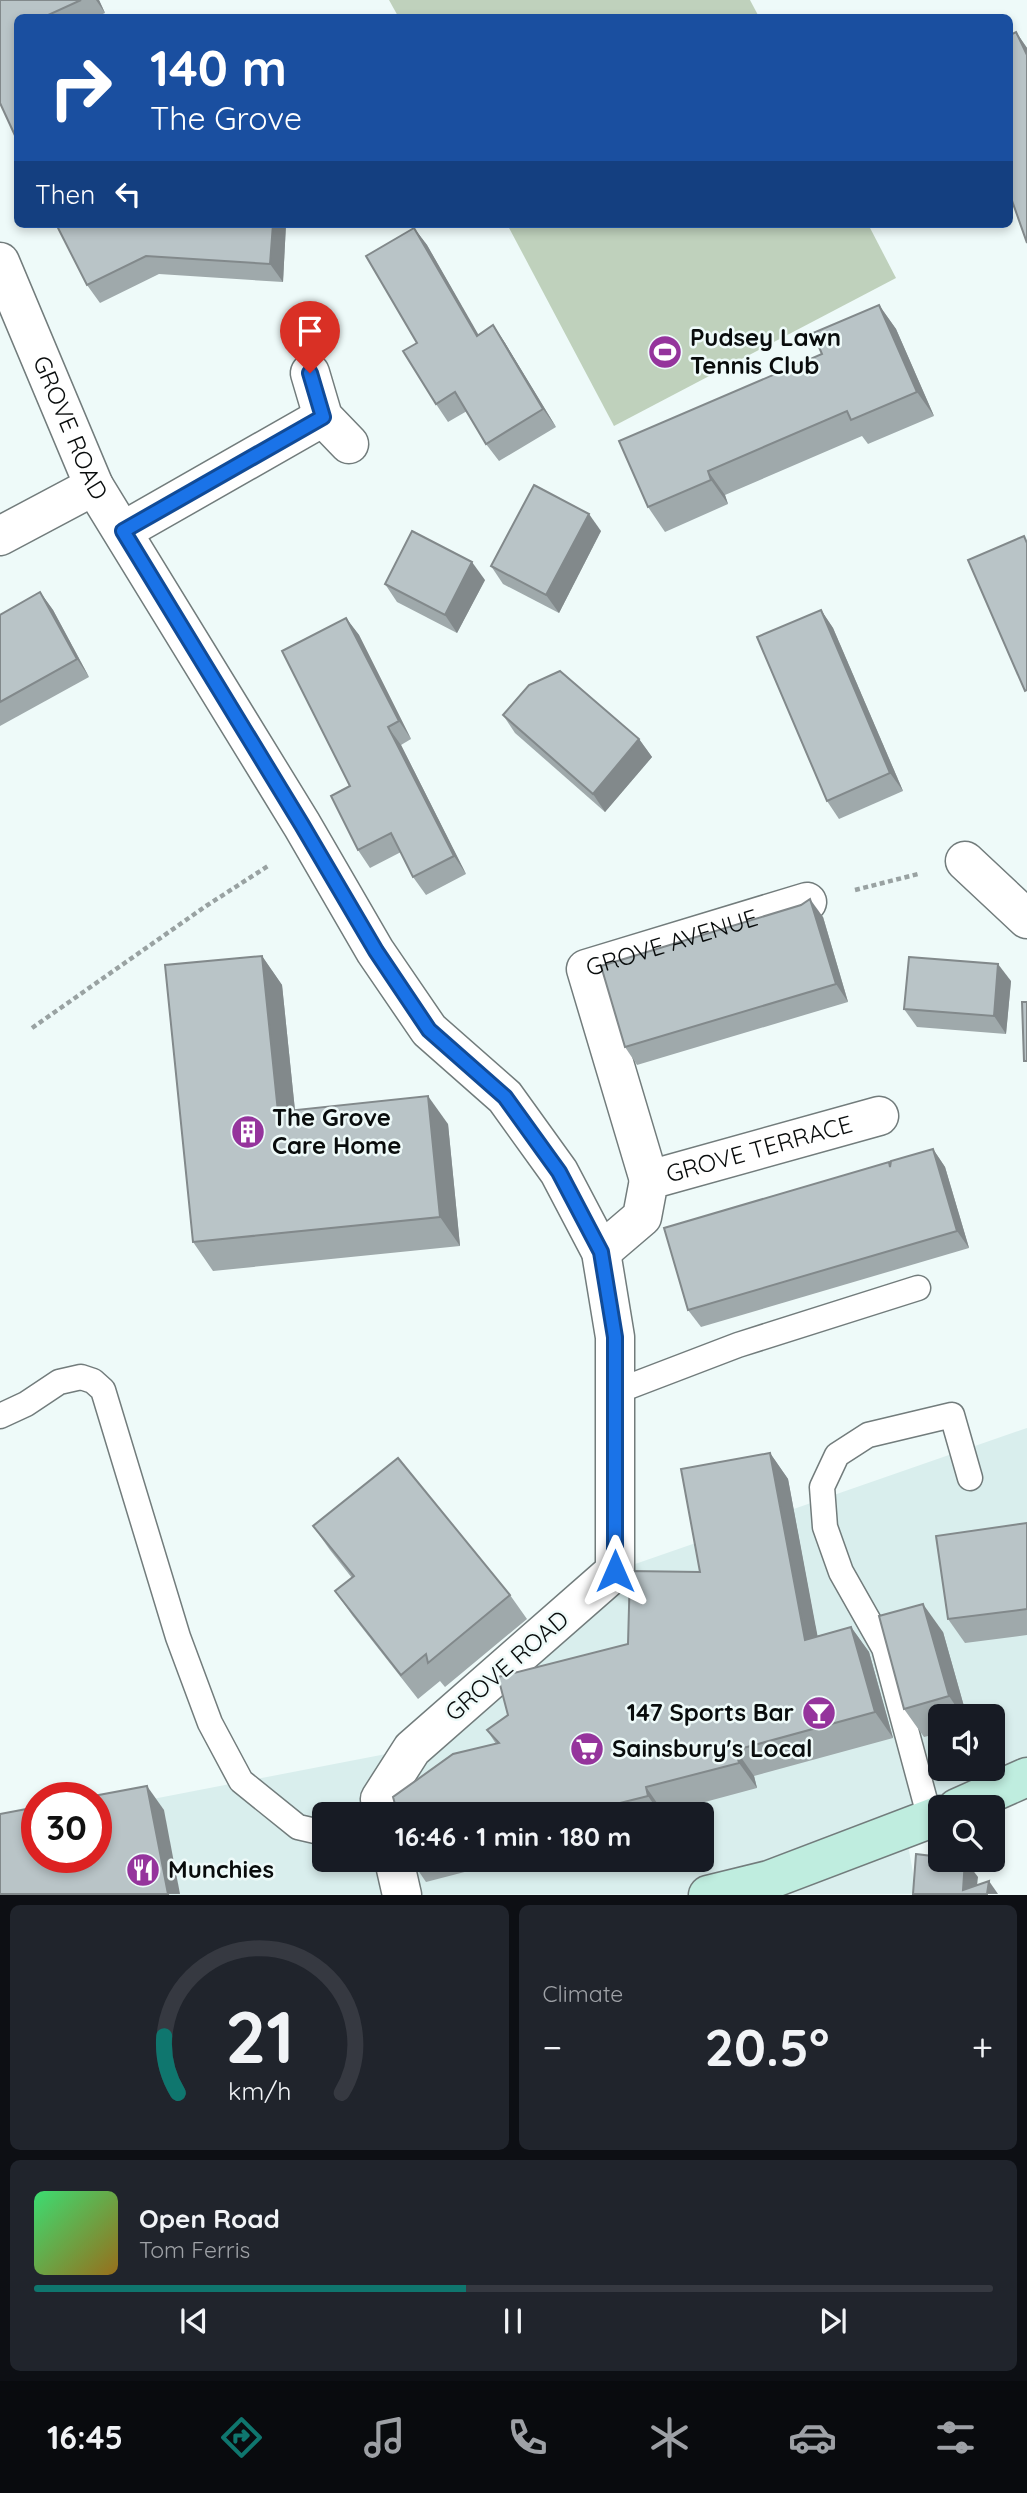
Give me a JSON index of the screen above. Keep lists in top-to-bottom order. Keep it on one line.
{"streets":{"street":["GROVE ROAD","GROVE AVENUE","GROVE TERRACE"]},"crossings":[["GROVE ROAD","GROVE TERRACE"],["GROVE AVENUE","GROVE TERRACE"]],"places":{"sports":["Pudsey Lawn Tennis Club"],"building":["The Grove Care Home"],"bar":["147 Sports Bar"],"supermarket":["Sainsbury's Local"],"restaurant":["Munchies"]},"page":{"turn":["140 m","The Grove"],"then":"Then","limit":"30","trip":"16:46 · 1 min · 180 m","tile":"Climate","heat":["−","20.5°","+"],"song":["Open Road","Tom Ferris"],"tabs":"16:45","gauge":["21","km/h"]}}
